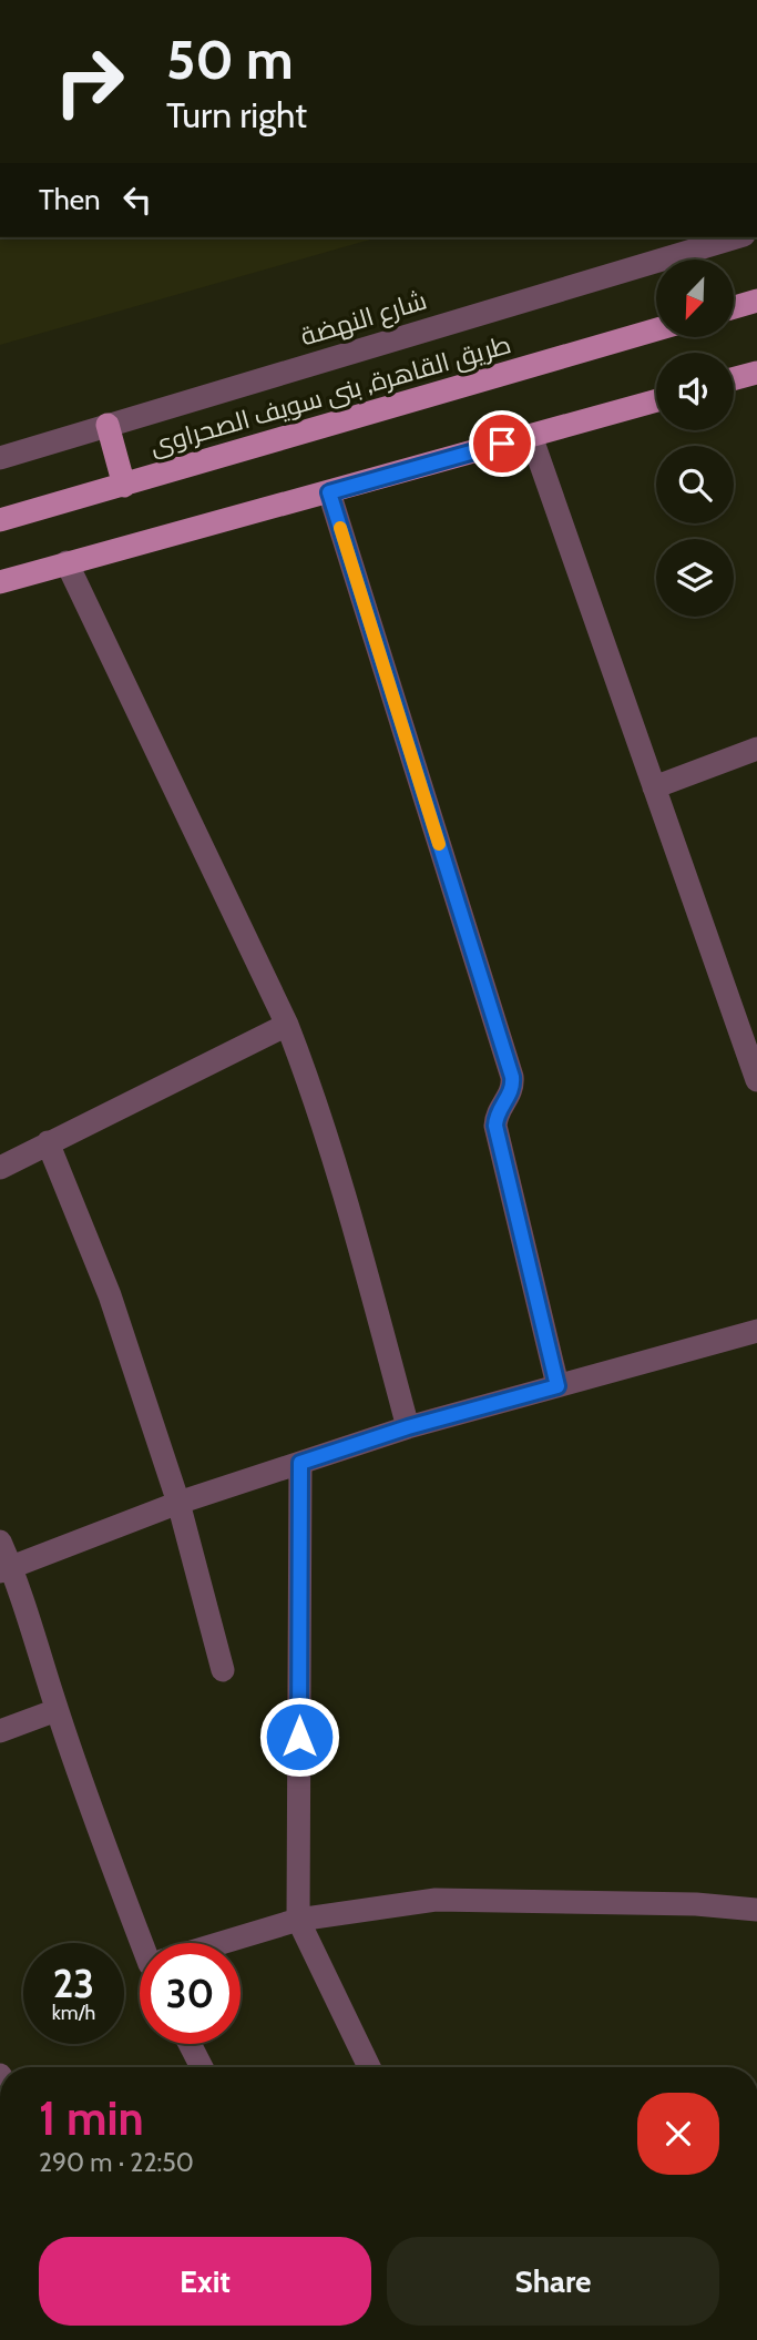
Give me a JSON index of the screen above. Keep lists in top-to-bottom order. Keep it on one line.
{"streets":{"main road":["طريق القاهرة, بنى سويف الصحراوى"],"street":["شارع النهضة"]},"north":"bottom left","page":{"turn":["50 m","Turn right"],"then":"Then","speed":"23 km/h","limit":"30","heading":["1 min","290 m · 22:50"],"buttons":["Exit","Share"]}}
